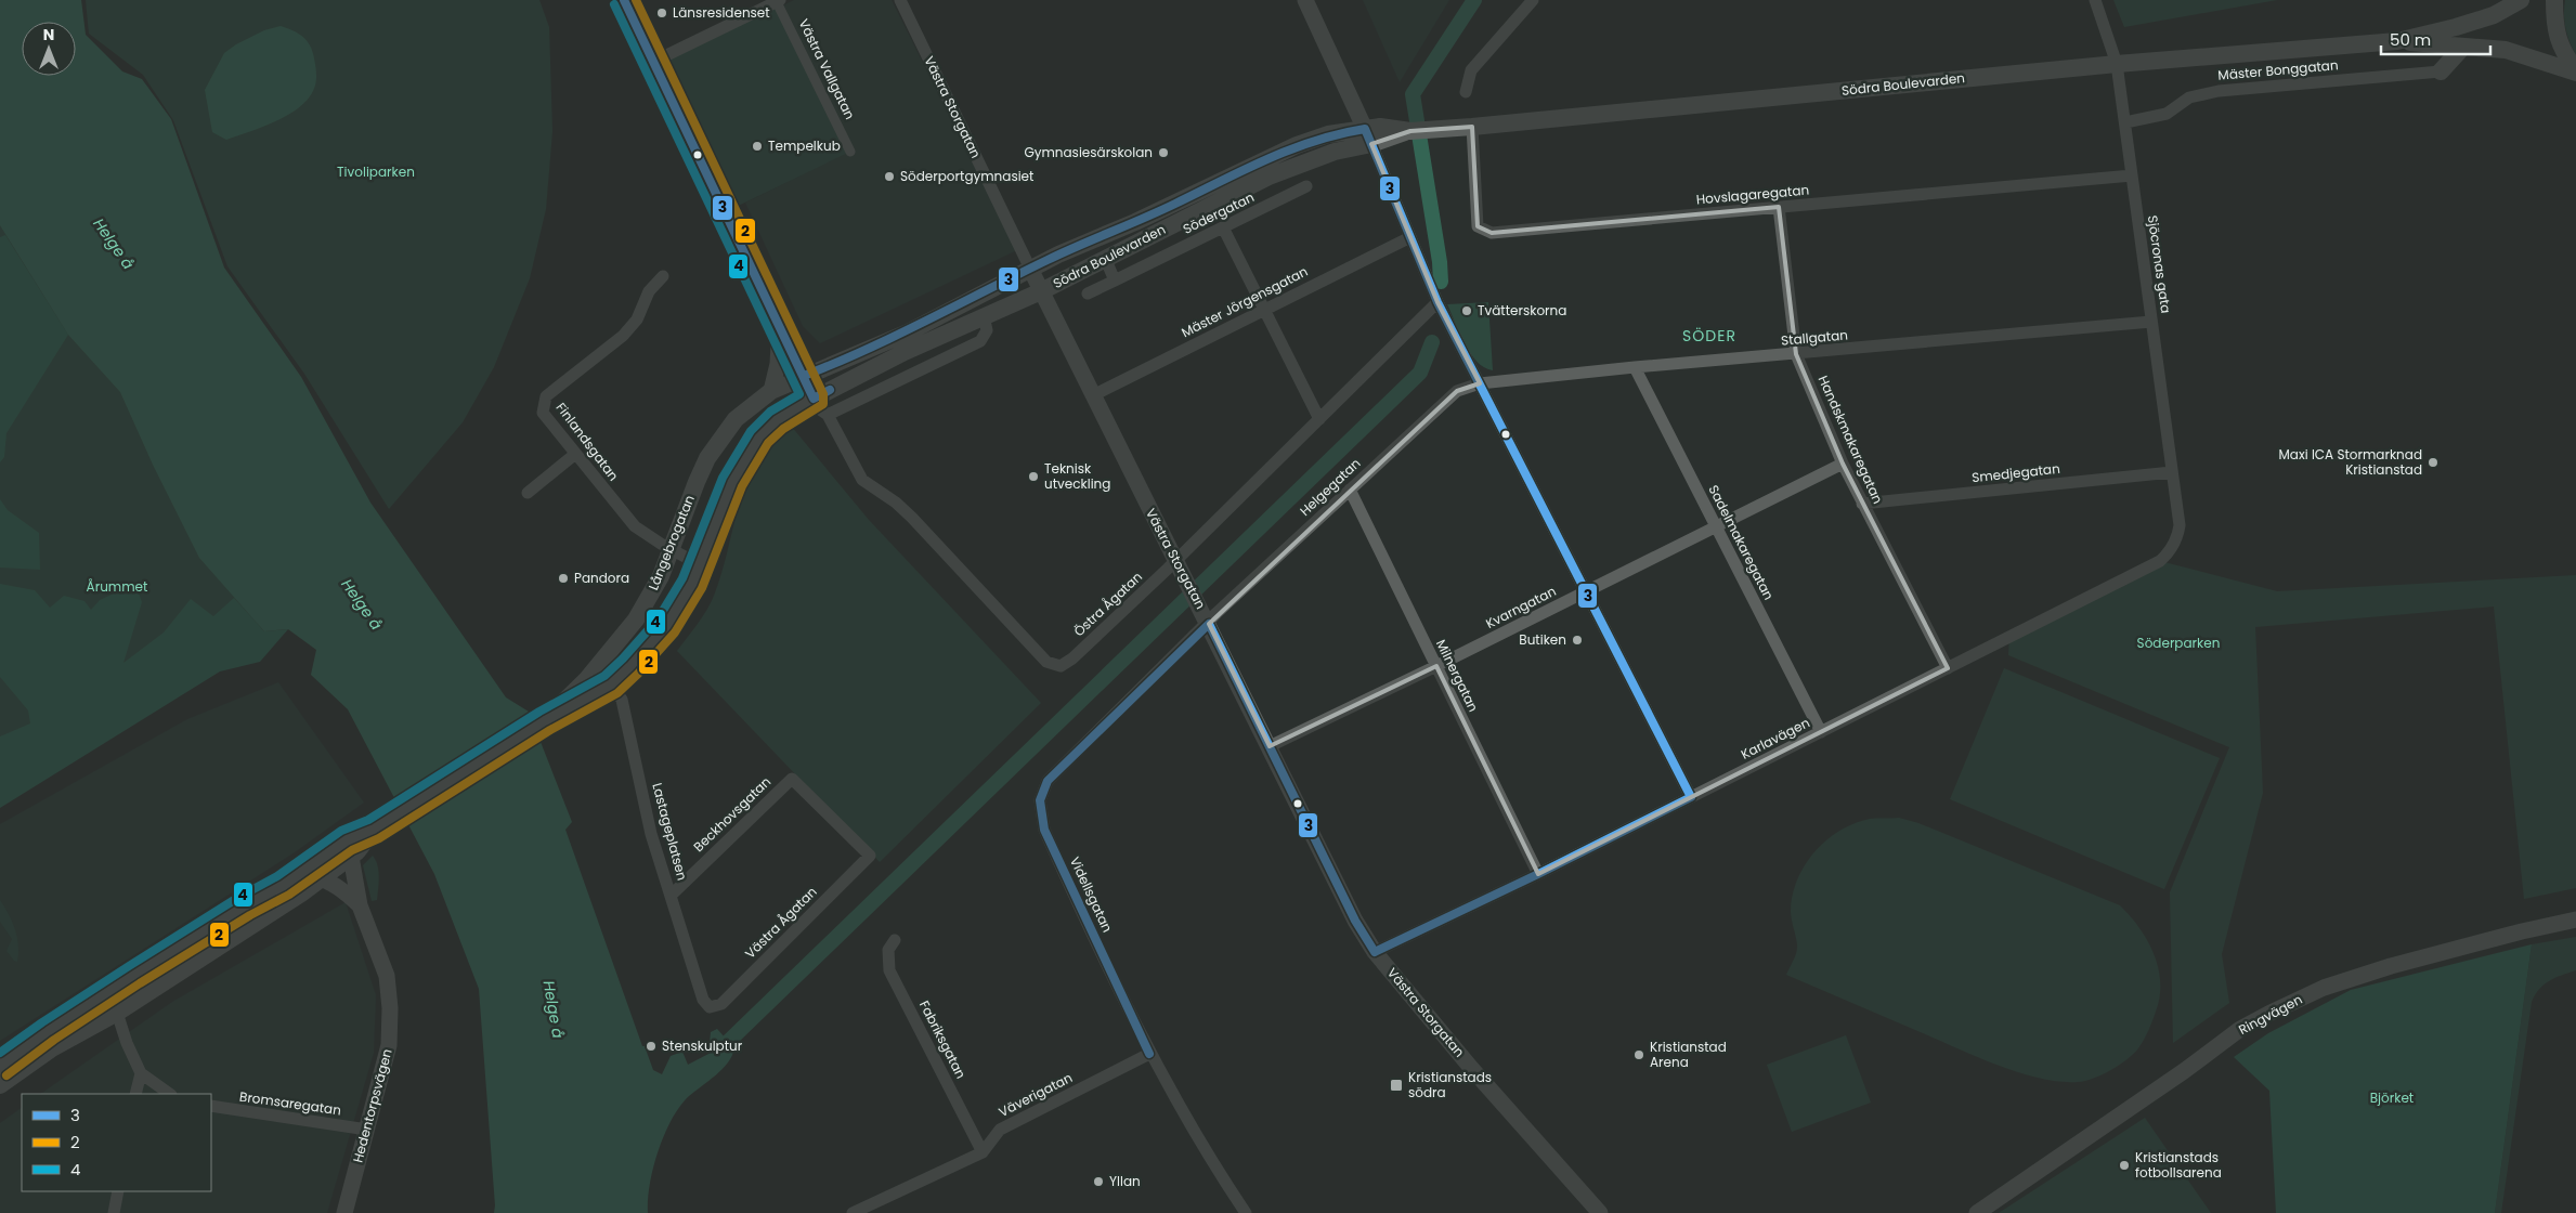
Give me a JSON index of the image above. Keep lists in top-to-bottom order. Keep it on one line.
{"streets":{"main road":["Södra Boulevarden","Långebrogatan"],"street":["Västra Vallgatan","Mäster Bonggatan","Västra Storgatan","Hovslagaregatan","Södergatan","Sjöcronas gata","Mäster Jörgensgatan","Stallgatan","Handskmakaregatan","Finlandsgatan","Smedjegatan","Helgegatan","Sadelmakaregatan","Östra Ågatan","Kvarngatan","Milnergatan","Karlavägen","Beckhovsgatan","Lastageplatsen","Videllsgatan","Västra Ågatan","Ringvägen","Fabriksgatan","Väverigatan","Bromsaregatan","Hedentorpsvägen"]},"crossings":[["Mäster Bonggatan","Sjöcronas gata"],["Södra Boulevarden","Västra Storgatan"],["Södra Boulevarden","Hovslagaregatan"],["Södra Boulevarden","Sjöcronas gata"],["Södra Boulevarden","Långebrogatan"],["Södra Boulevarden","Östra Ågatan"],["Västra Storgatan","Mäster Jörgensgatan"],["Västra Storgatan","Helgegatan"],["Västra Storgatan","Östra Ågatan"],["Västra Storgatan","Kvarngatan"],["Västra Storgatan","Karlavägen"],["Västra Storgatan","Videllsgatan"],["Hovslagaregatan","Sjöcronas gata"],["Hovslagaregatan","Handskmakaregatan"],["Sjöcronas gata","Stallgatan"],["Sjöcronas gata","Smedjegatan"],["Sjöcronas gata","Karlavägen"],["Stallgatan","Handskmakaregatan"],["Stallgatan","Helgegatan"],["Stallgatan","Sadelmakaregatan"],["Handskmakaregatan","Smedjegatan"],["Handskmakaregatan","Kvarngatan"],["Handskmakaregatan","Karlavägen"],["Finlandsgatan","Långebrogatan"],["Helgegatan","Milnergatan"],["Helgegatan","Videllsgatan"],["Långebrogatan","Östra Ågatan"],["Långebrogatan","Lastageplatsen"],["Långebrogatan","Hedentorpsvägen"],["Sadelmakaregatan","Kvarngatan"],["Sadelmakaregatan","Karlavägen"],["Kvarngatan","Milnergatan"],["Milnergatan","Karlavägen"],["Beckhovsgatan","Lastageplatsen"],["Beckhovsgatan","Västra Ågatan"],["Lastageplatsen","Västra Ågatan"],["Videllsgatan","Väverigatan"],["Fabriksgatan","Väverigatan"],["Bromsaregatan","Hedentorpsvägen"]],"districts":["SÖDER"],"water":["Helge å"],"parks":["Tivoliparken","Årummet","Söderparken","Björket"],"places":{"other":["Länsresidenset","Tempelkub","Gymnasiesärskolan","Söderportgymnasiet","Tvätterskorna","Maxi ICA Stormarknad Kristianstad","Teknisk utveckling","Pandora","Butiken","Stenskulptur","Kristianstad Arena","Kristianstads fotbollsarena","Yllan"],"transit":["Kristianstads södra"]},"lines":["transit line 3","transit line 2","transit line 4"],"legend":["3","2","4"],"scale_bar":"50 m","north":"top"}
